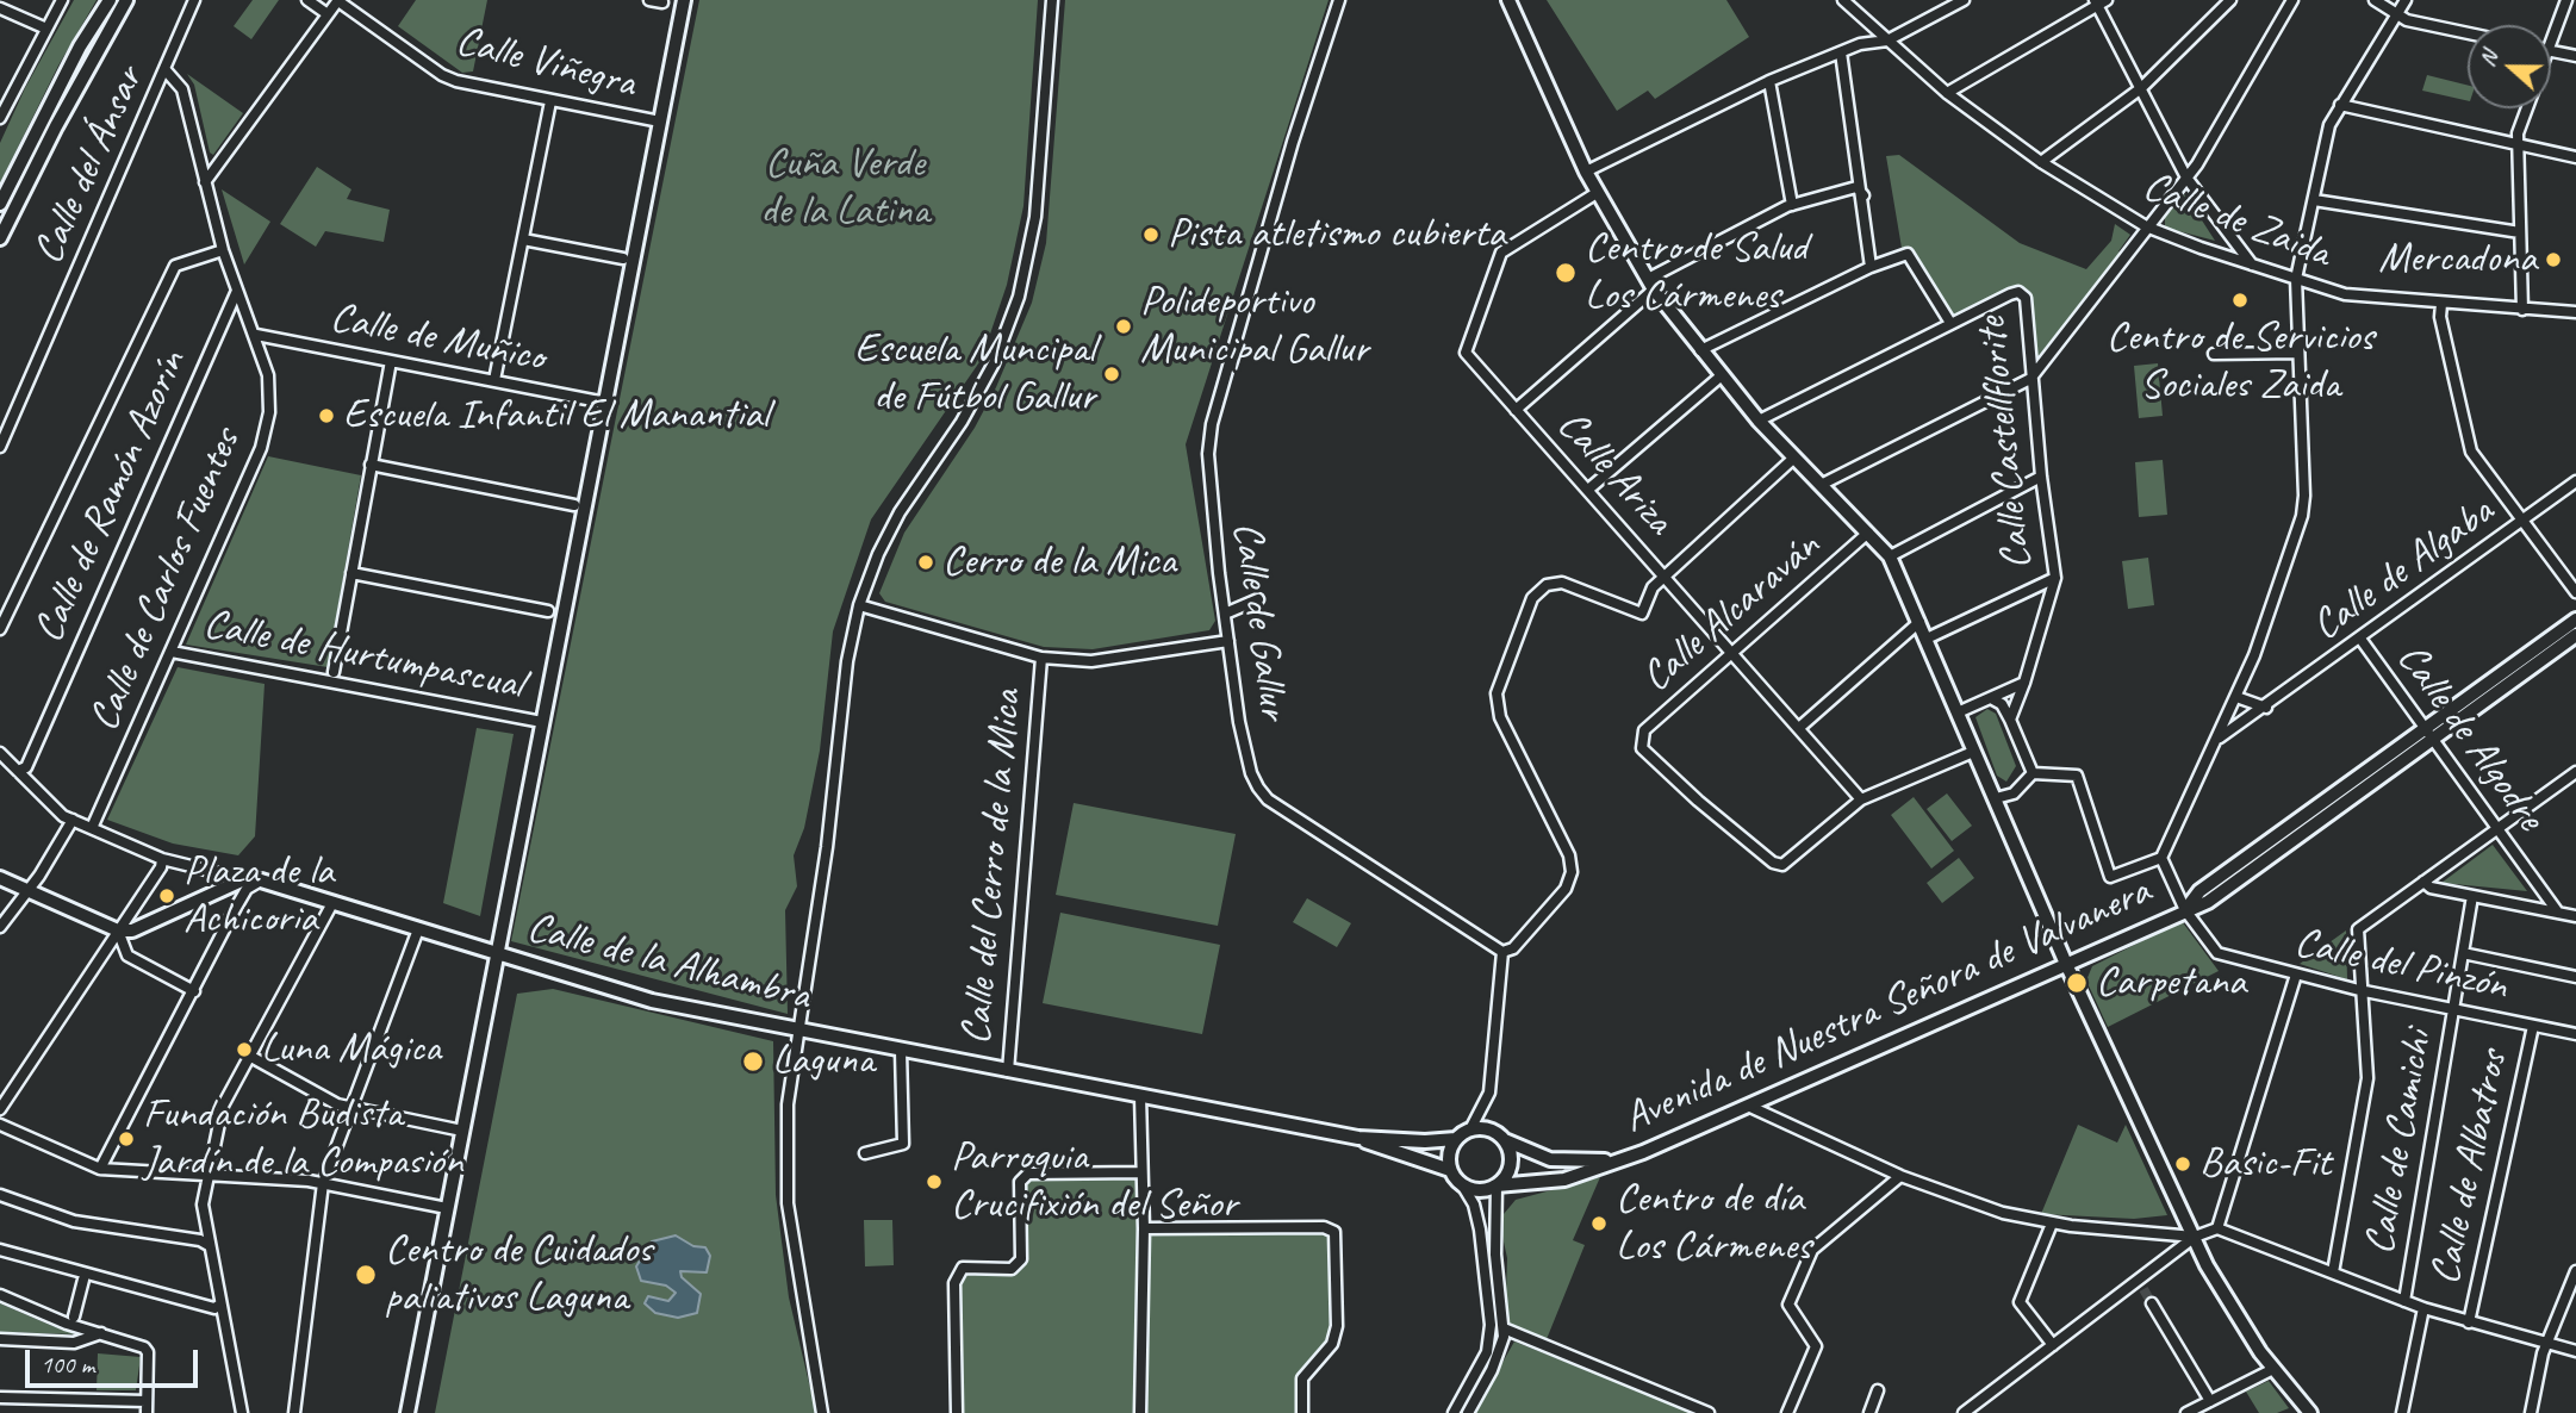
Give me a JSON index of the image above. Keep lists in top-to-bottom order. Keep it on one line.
{"streets":{"street":["Calle Viñegra","Calle del Ánsar","Calle de Zaida","Calle de Muñico","Calle Castellflorite","Calle Ariza","Calle de Ramón Azorín","Calle de Algaba","Calle de Carlos Fuentes","Calle Alcaraván","Calle de Gallur","Calle de Hurtumpascual","Calle de Algodre","Calle del Cerro de la Mica","Calle de la Alhambra","Calle del Pinzón","Avenida de Nuestra Señora de Valvanera","Calle de Camichi","Calle de Albatros"]},"crossings":[["Calle del Ánsar","Calle de Carlos Fuentes"],["Calle de Muñico","Calle de Carlos Fuentes"],["Calle Ariza","Calle Alcaraván"],["Calle de Ramón Azorín","Calle de Carlos Fuentes"],["Calle de Ramón Azorín","Calle de la Alhambra"],["Calle de Algaba","Calle de Algodre"],["Calle de Carlos Fuentes","Calle de Hurtumpascual"],["Calle de Carlos Fuentes","Calle de la Alhambra"],["Calle de Gallur","Calle del Cerro de la Mica"],["Calle de Algodre","Avenida de Nuestra Señora de Valvanera"],["Calle del Cerro de la Mica","Calle de la Alhambra"],["Calle de la Alhambra","Avenida de Nuestra Señora de Valvanera"],["Calle del Pinzón","Avenida de Nuestra Señora de Valvanera"],["Calle del Pinzón","Calle de Camichi"],["Calle del Pinzón","Calle de Albatros"]],"parks":["Cuña Verde de la Latina"],"places":["Pista atletismo cubierta","Mercadona","Centro de Salud Los Cármenes","Centro de Servicios Sociales Zaida","Polideportivo Municipal Gallur","Escuela Muncipal de Fútbol Gallur","Escuela Infantil El Manantial","Cerro de la Mica","Plaza de la Achicoria","Carpetana","Luna Mágica","Laguna","Fundación Budista Jardín de la Compasión","Basic-Fit","Parroquia Crucifixión del Señor","Centro de día Los Cármenes","Centro de Cuidados paliativos Laguna"],"scale_bar":"100 m","north":"left"}
